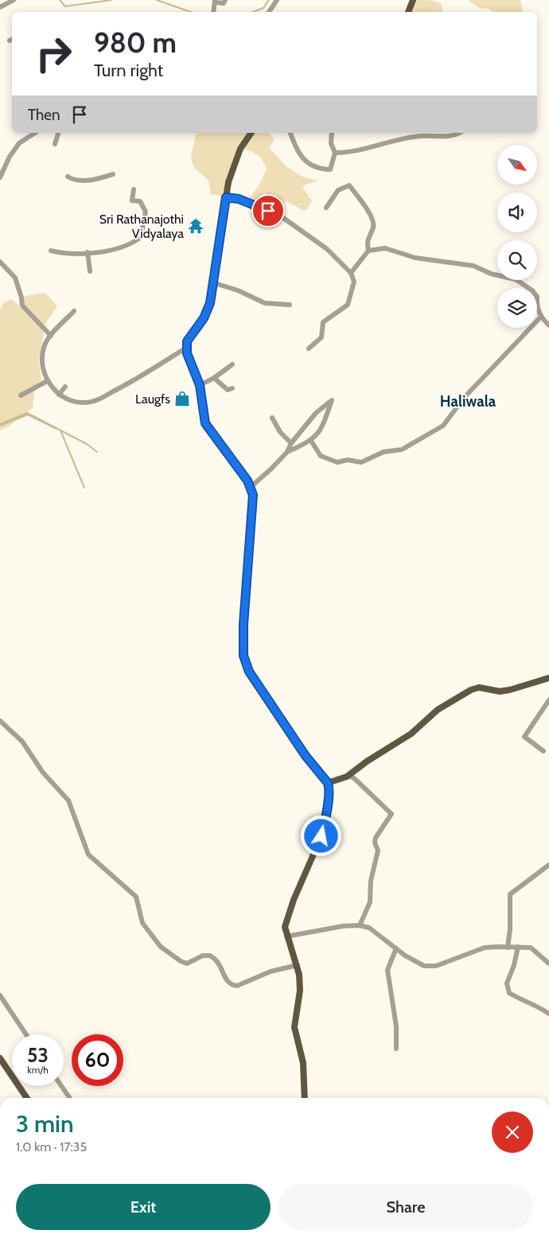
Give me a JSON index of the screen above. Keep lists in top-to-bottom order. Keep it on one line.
{"districts":["Haliwala"],"places":{"temple":["Sri Rathanajothi Vidyalaya"],"shop":["Laugfs"]},"north":"bottom right","page":{"turn":["980 m","Turn right"],"then":"Then","speed":"53 km/h","limit":"60","heading":["3 min","1.0 km · 17:35"],"buttons":["Exit","Share"]}}
